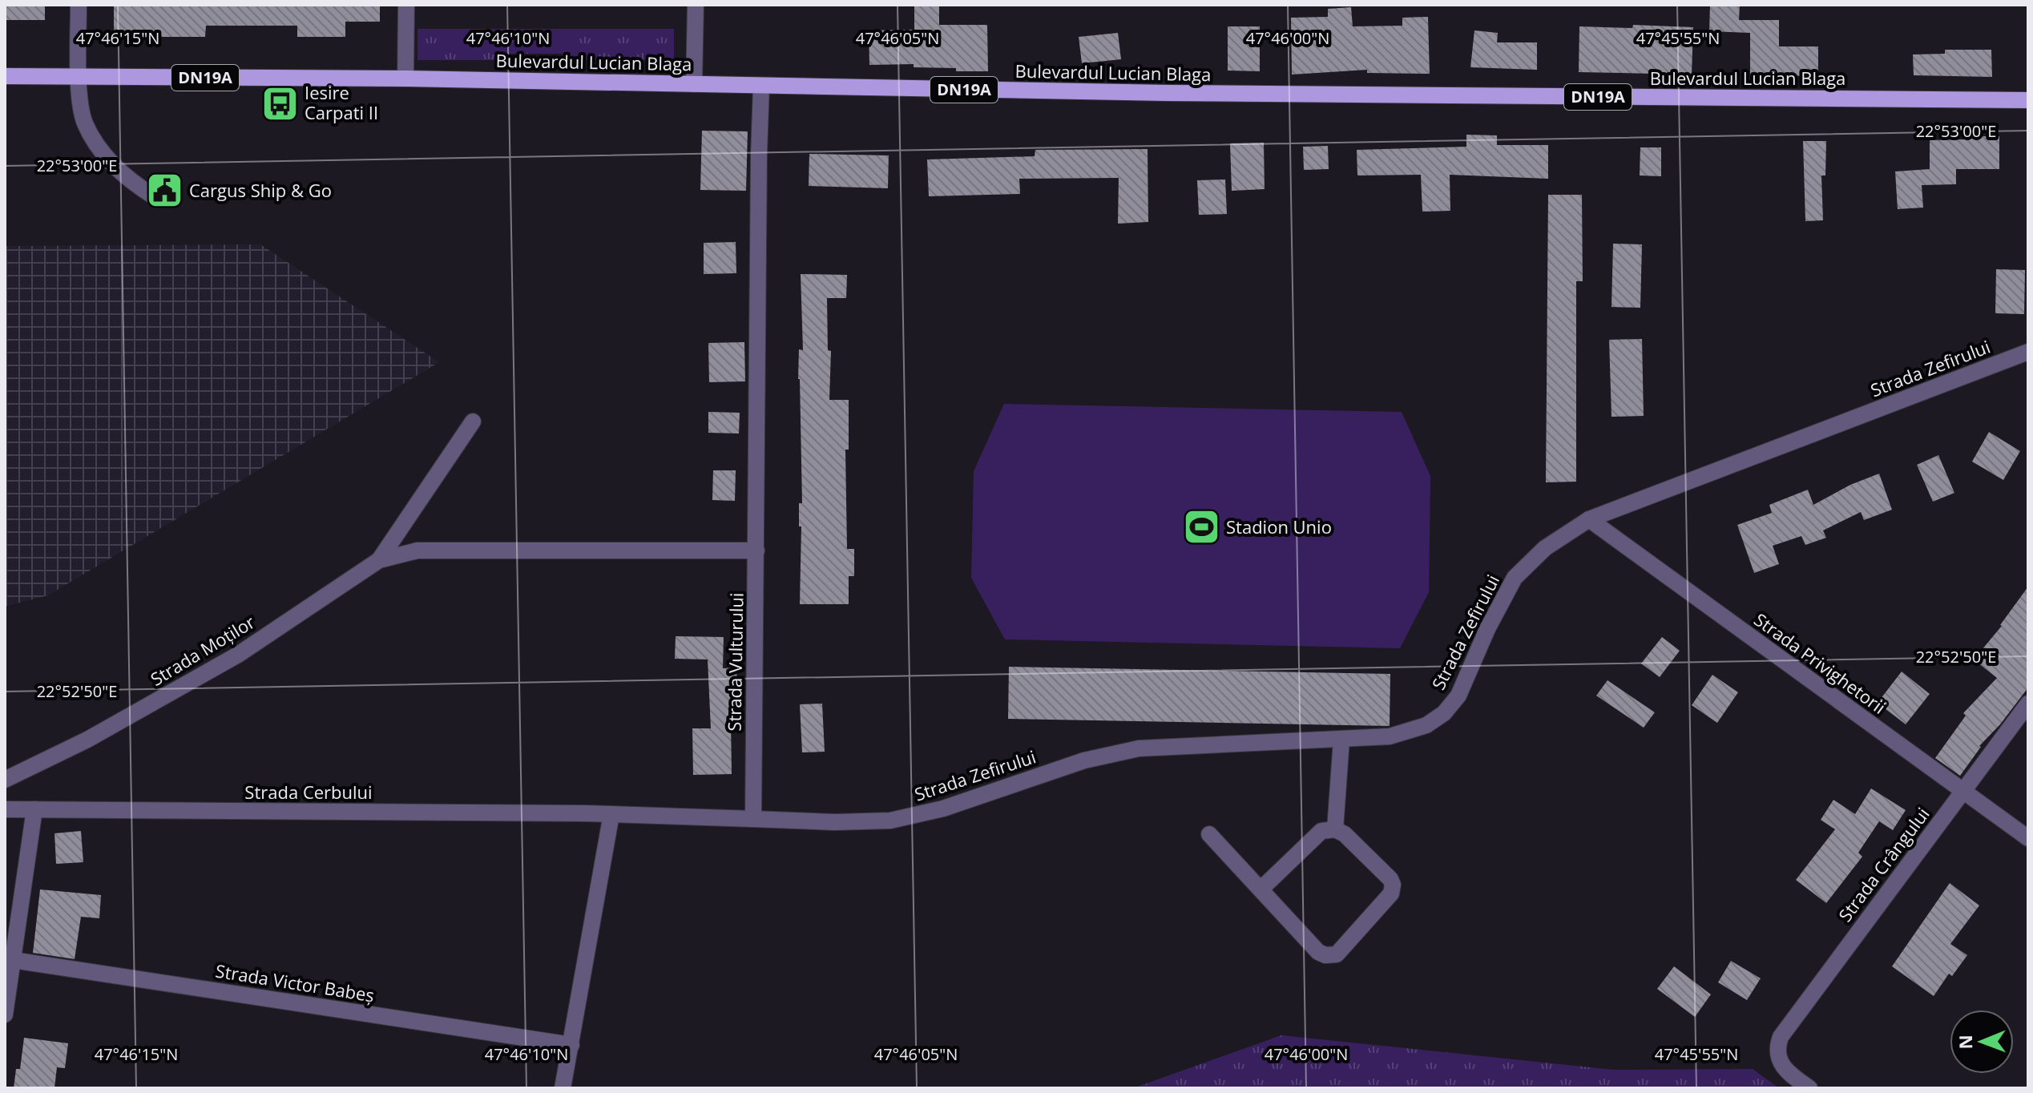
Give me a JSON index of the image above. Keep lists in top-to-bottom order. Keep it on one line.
{"streets":{"main road":["Bulevardul Lucian Blaga","DN19A"],"street":["Strada Zefirului","Strada Moților","Strada Vulturului","Strada Privighetorii","Strada Cerbului","Strada Crângului","Strada Victor Babeș"]},"crossings":[["Bulevardul Lucian Blaga","Strada Vulturului"],["Strada Zefirului","Strada Vulturului"],["Strada Zefirului","Strada Privighetorii"],["Strada Moților","Strada Vulturului"],["Strada Privighetorii","Strada Crângului"]],"places":{"bus stop":["Iesire Carpati II"],"public building":["Cargus Ship & Go"],"sports":["Stadion Unio"]},"north":"left","coordinates":["47°46'15\"N","47°46'10\"N","47°46'05\"N","47°46'00\"N","47°45'55\"N","22°53'00\"E","22°52'50\"E"]}
